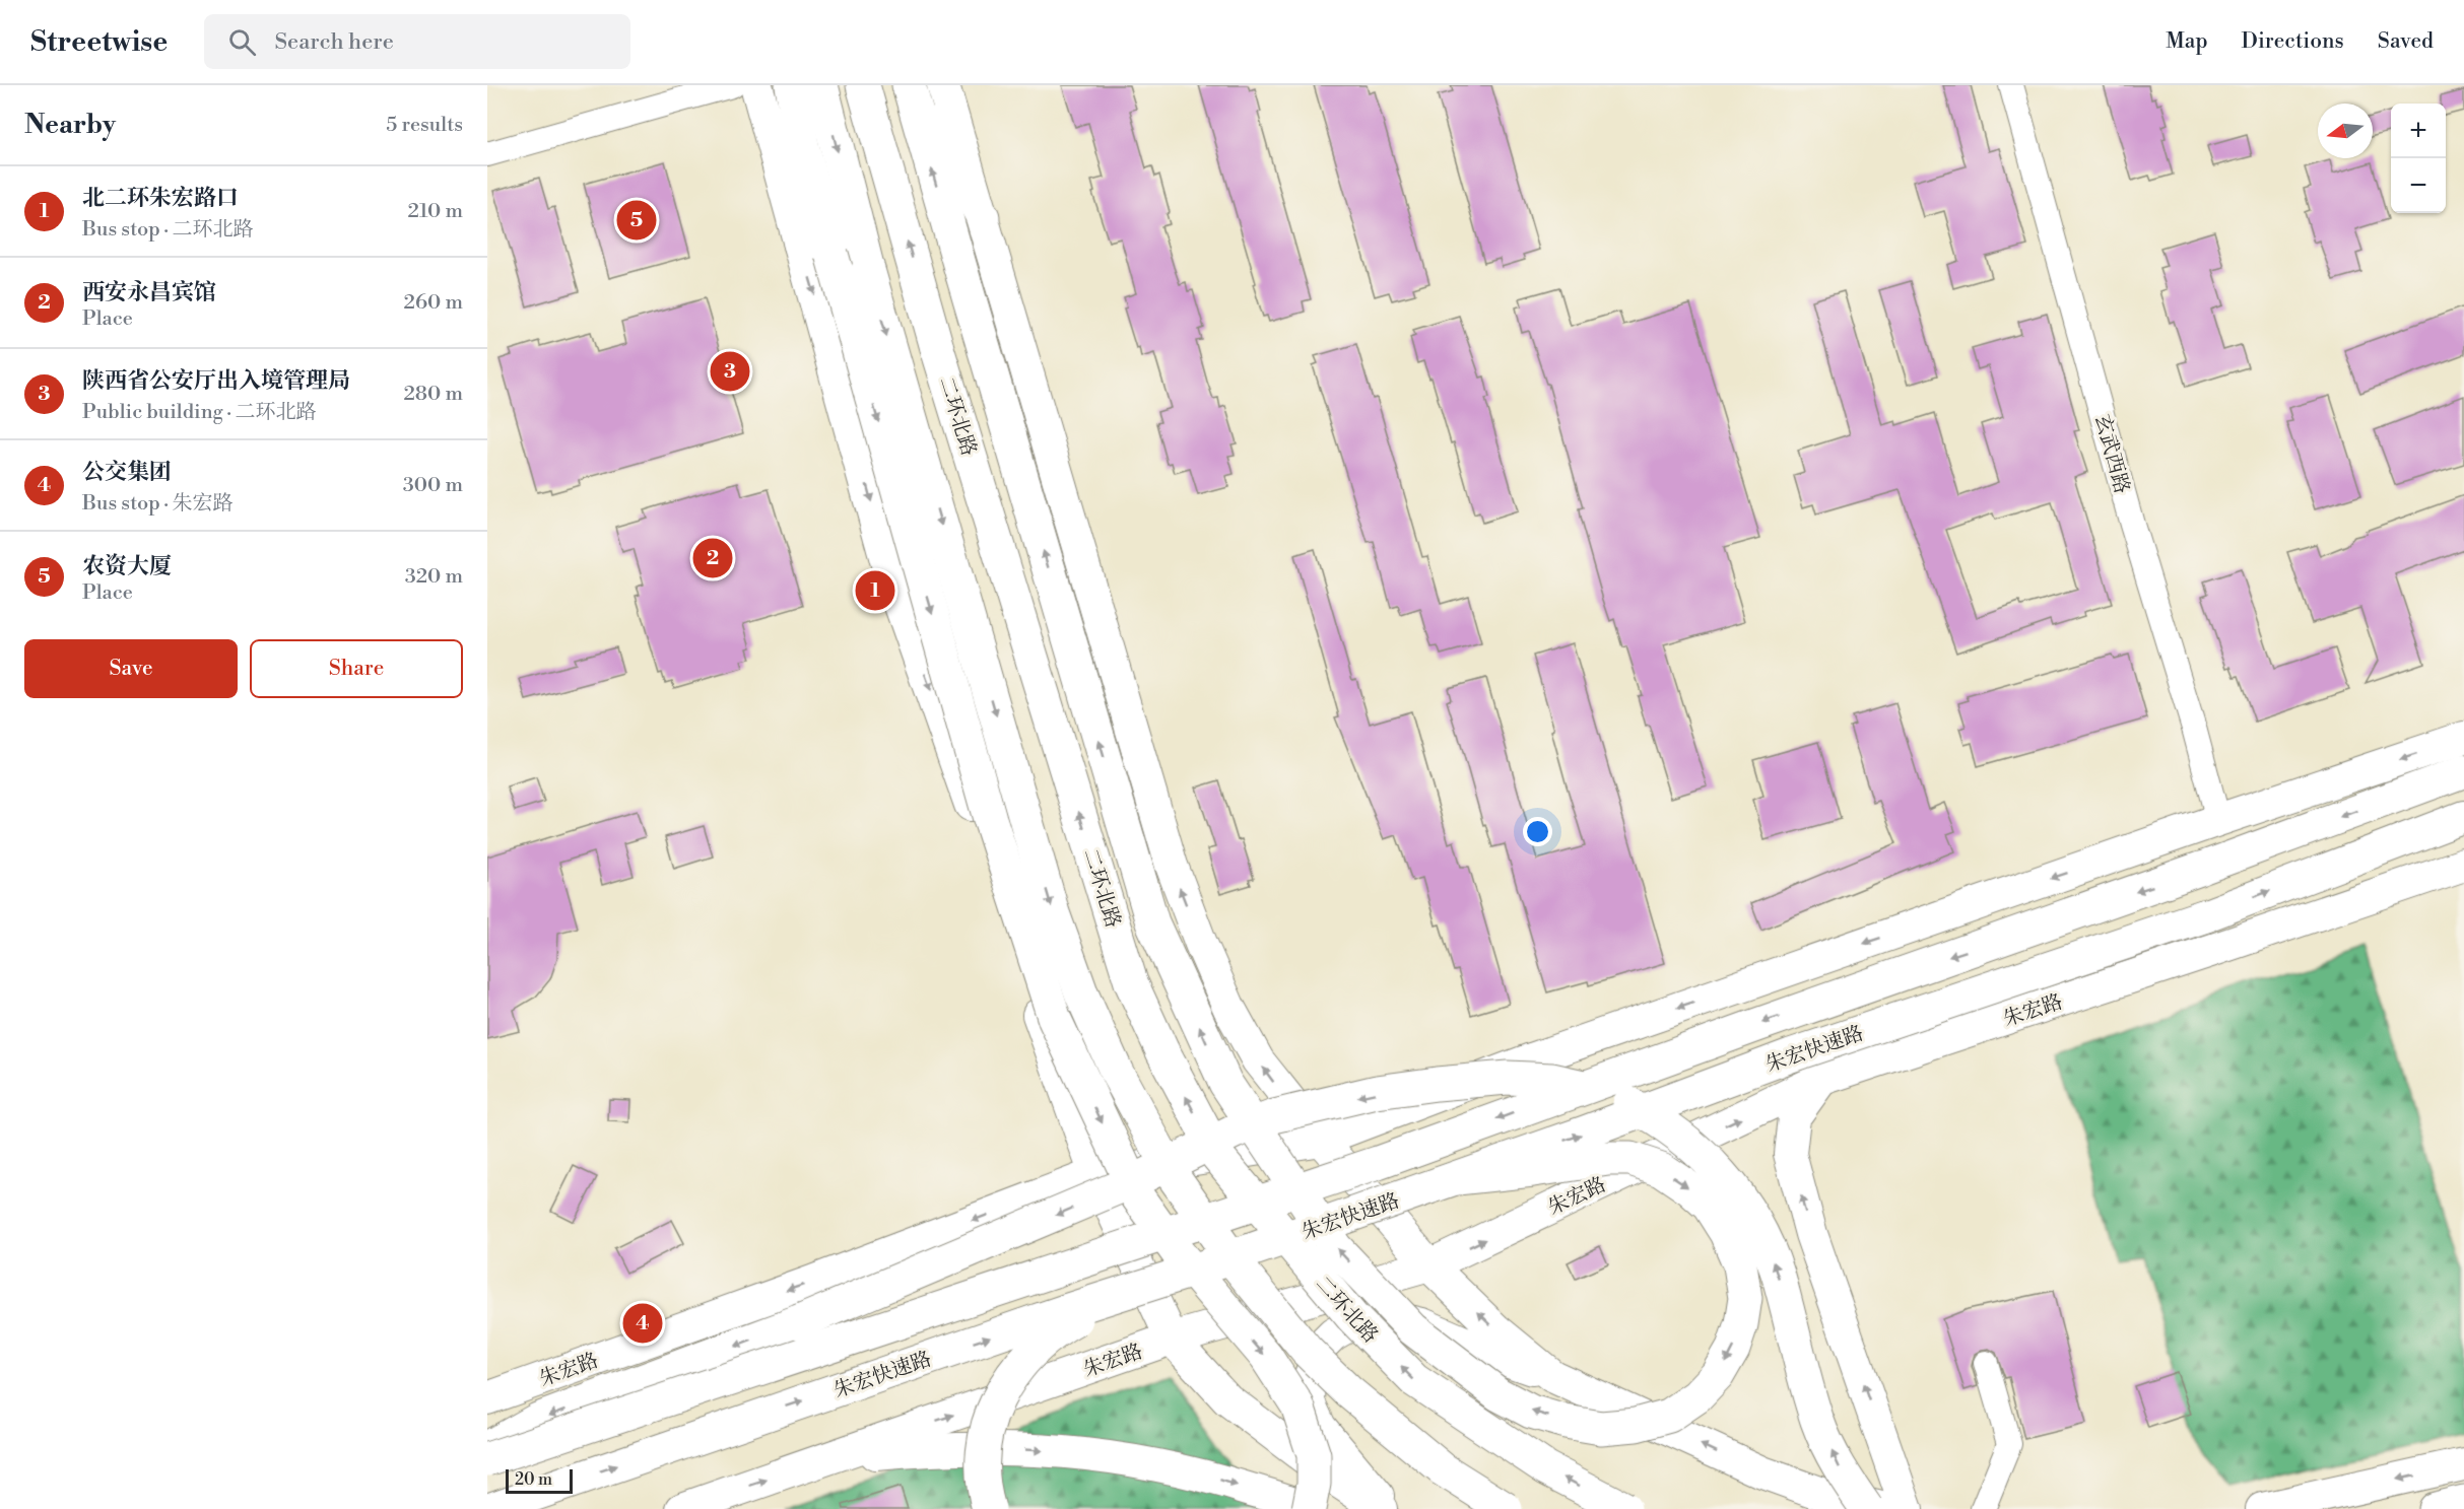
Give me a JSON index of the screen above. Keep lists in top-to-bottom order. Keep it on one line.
{"streets":{"highway":["二环北路","朱宏快速路"],"main road":["朱宏路"],"street":["玄武西路"]},"crossings":[["玄武西路","朱宏路"]],"scale_bar":"20 m","north":"left","page":{"header":"Streetwise","search":"Search here","nav":["Map","Directions","Saved"],"heading":["Nearby","5 results"],"map_buttons":["+","−"],"list":[{"mark":"1","name":"北二环朱宏路口","note":"Bus stop · 二环北路","value":"210 m"},{"mark":"2","name":"西安永昌宾馆","note":"Place","value":"260 m"},{"mark":"3","name":"陕西省公安厅出入境管理局","note":"Public building · 二环北路","value":"280 m"},{"mark":"4","name":"公交集团","note":"Bus stop · 朱宏路","value":"300 m"},{"mark":"5","name":"农资大厦","note":"Place","value":"320 m"}],"pins":["5","3","2","1","4"],"buttons":["Save","Share"],"scale":"20 m"}}
